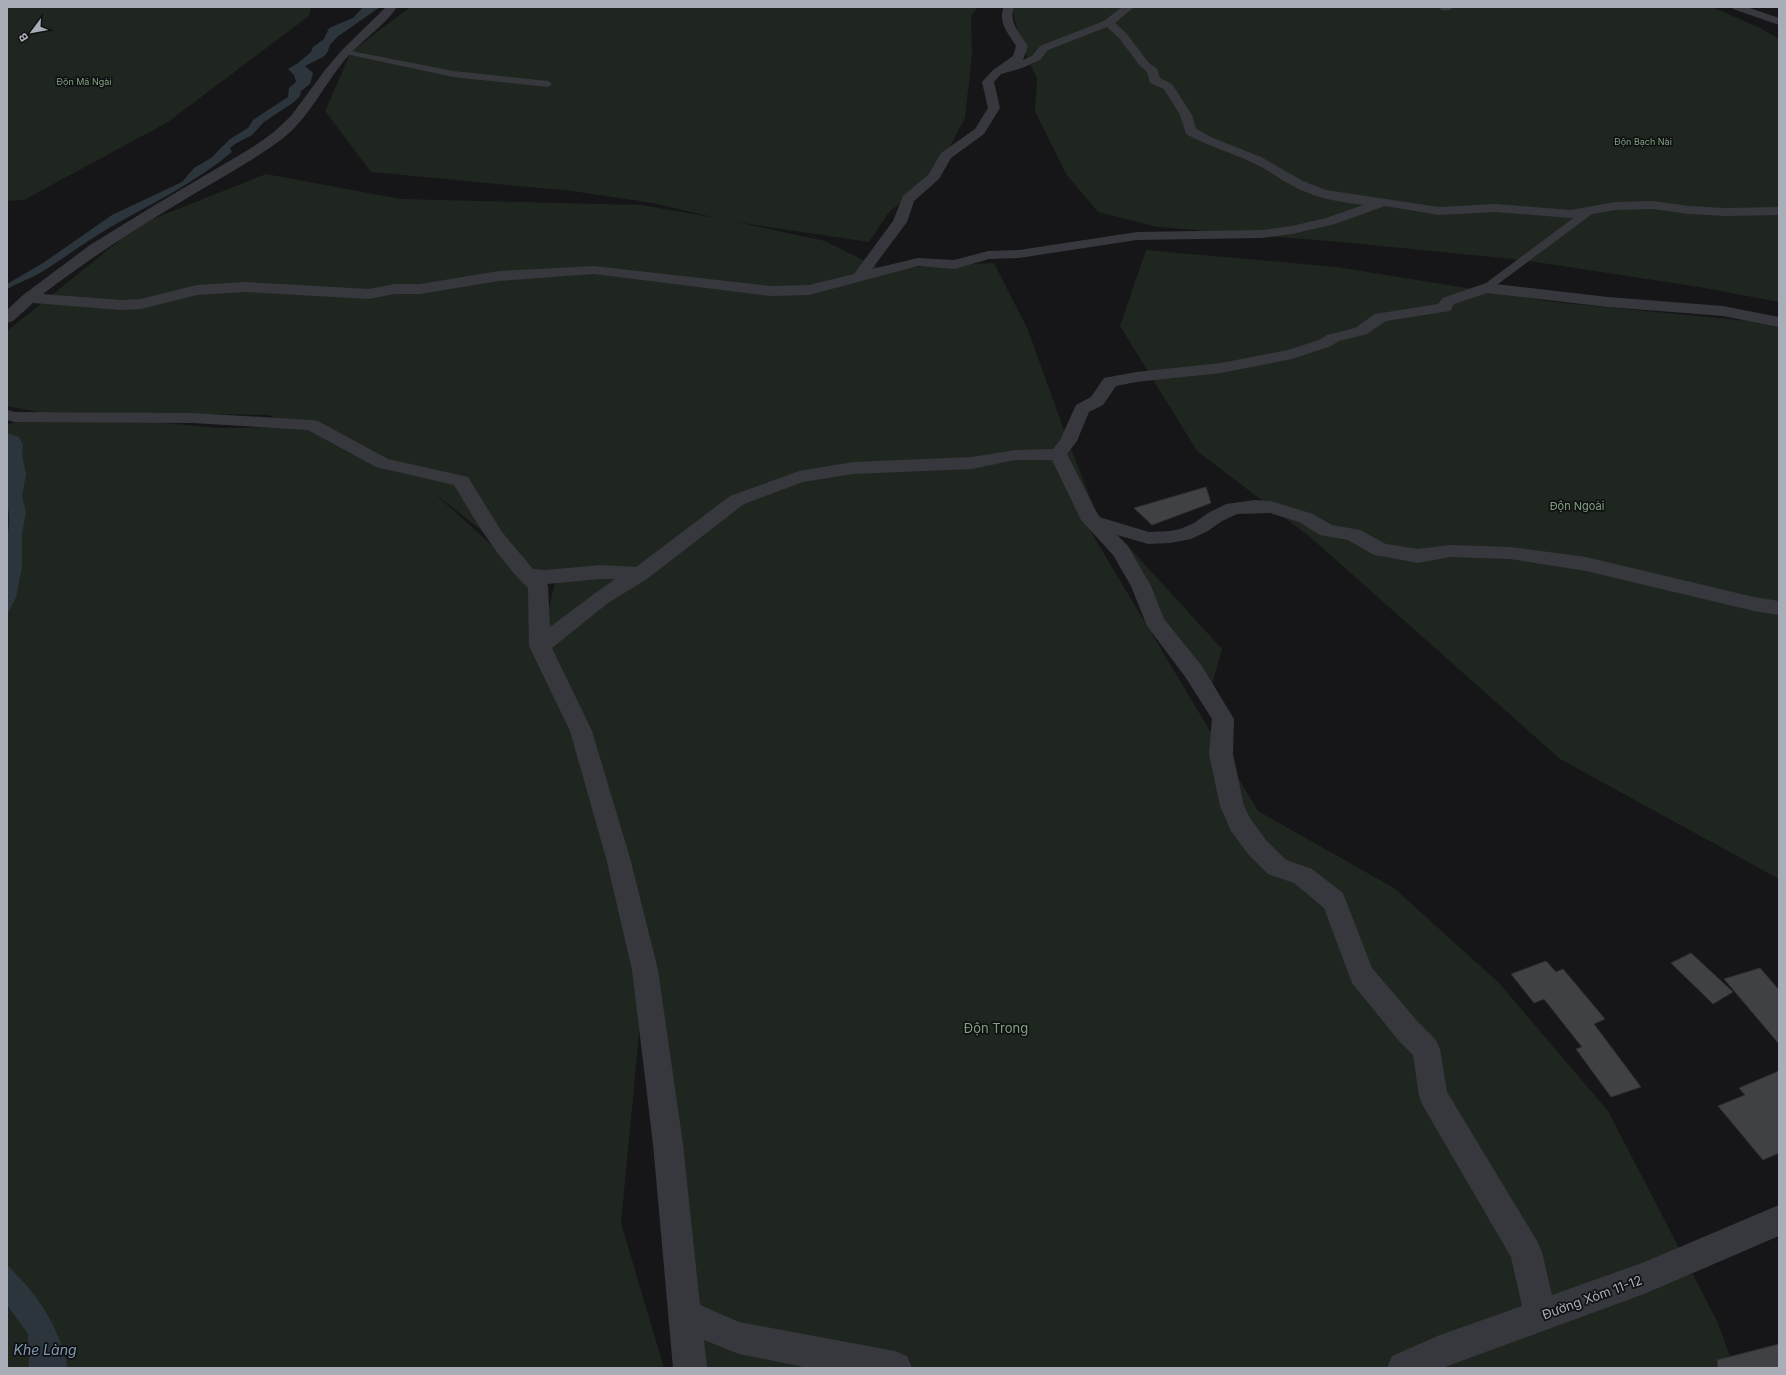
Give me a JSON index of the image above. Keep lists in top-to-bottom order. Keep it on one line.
{"streets":{"street":["Đường Xóm 11-12"]},"water":["Khe Làng"],"parks":["Độn Mã Ngài","Độn Bạch Nài","Độn Ngoài","Độn Trong"],"north":"bottom left"}
